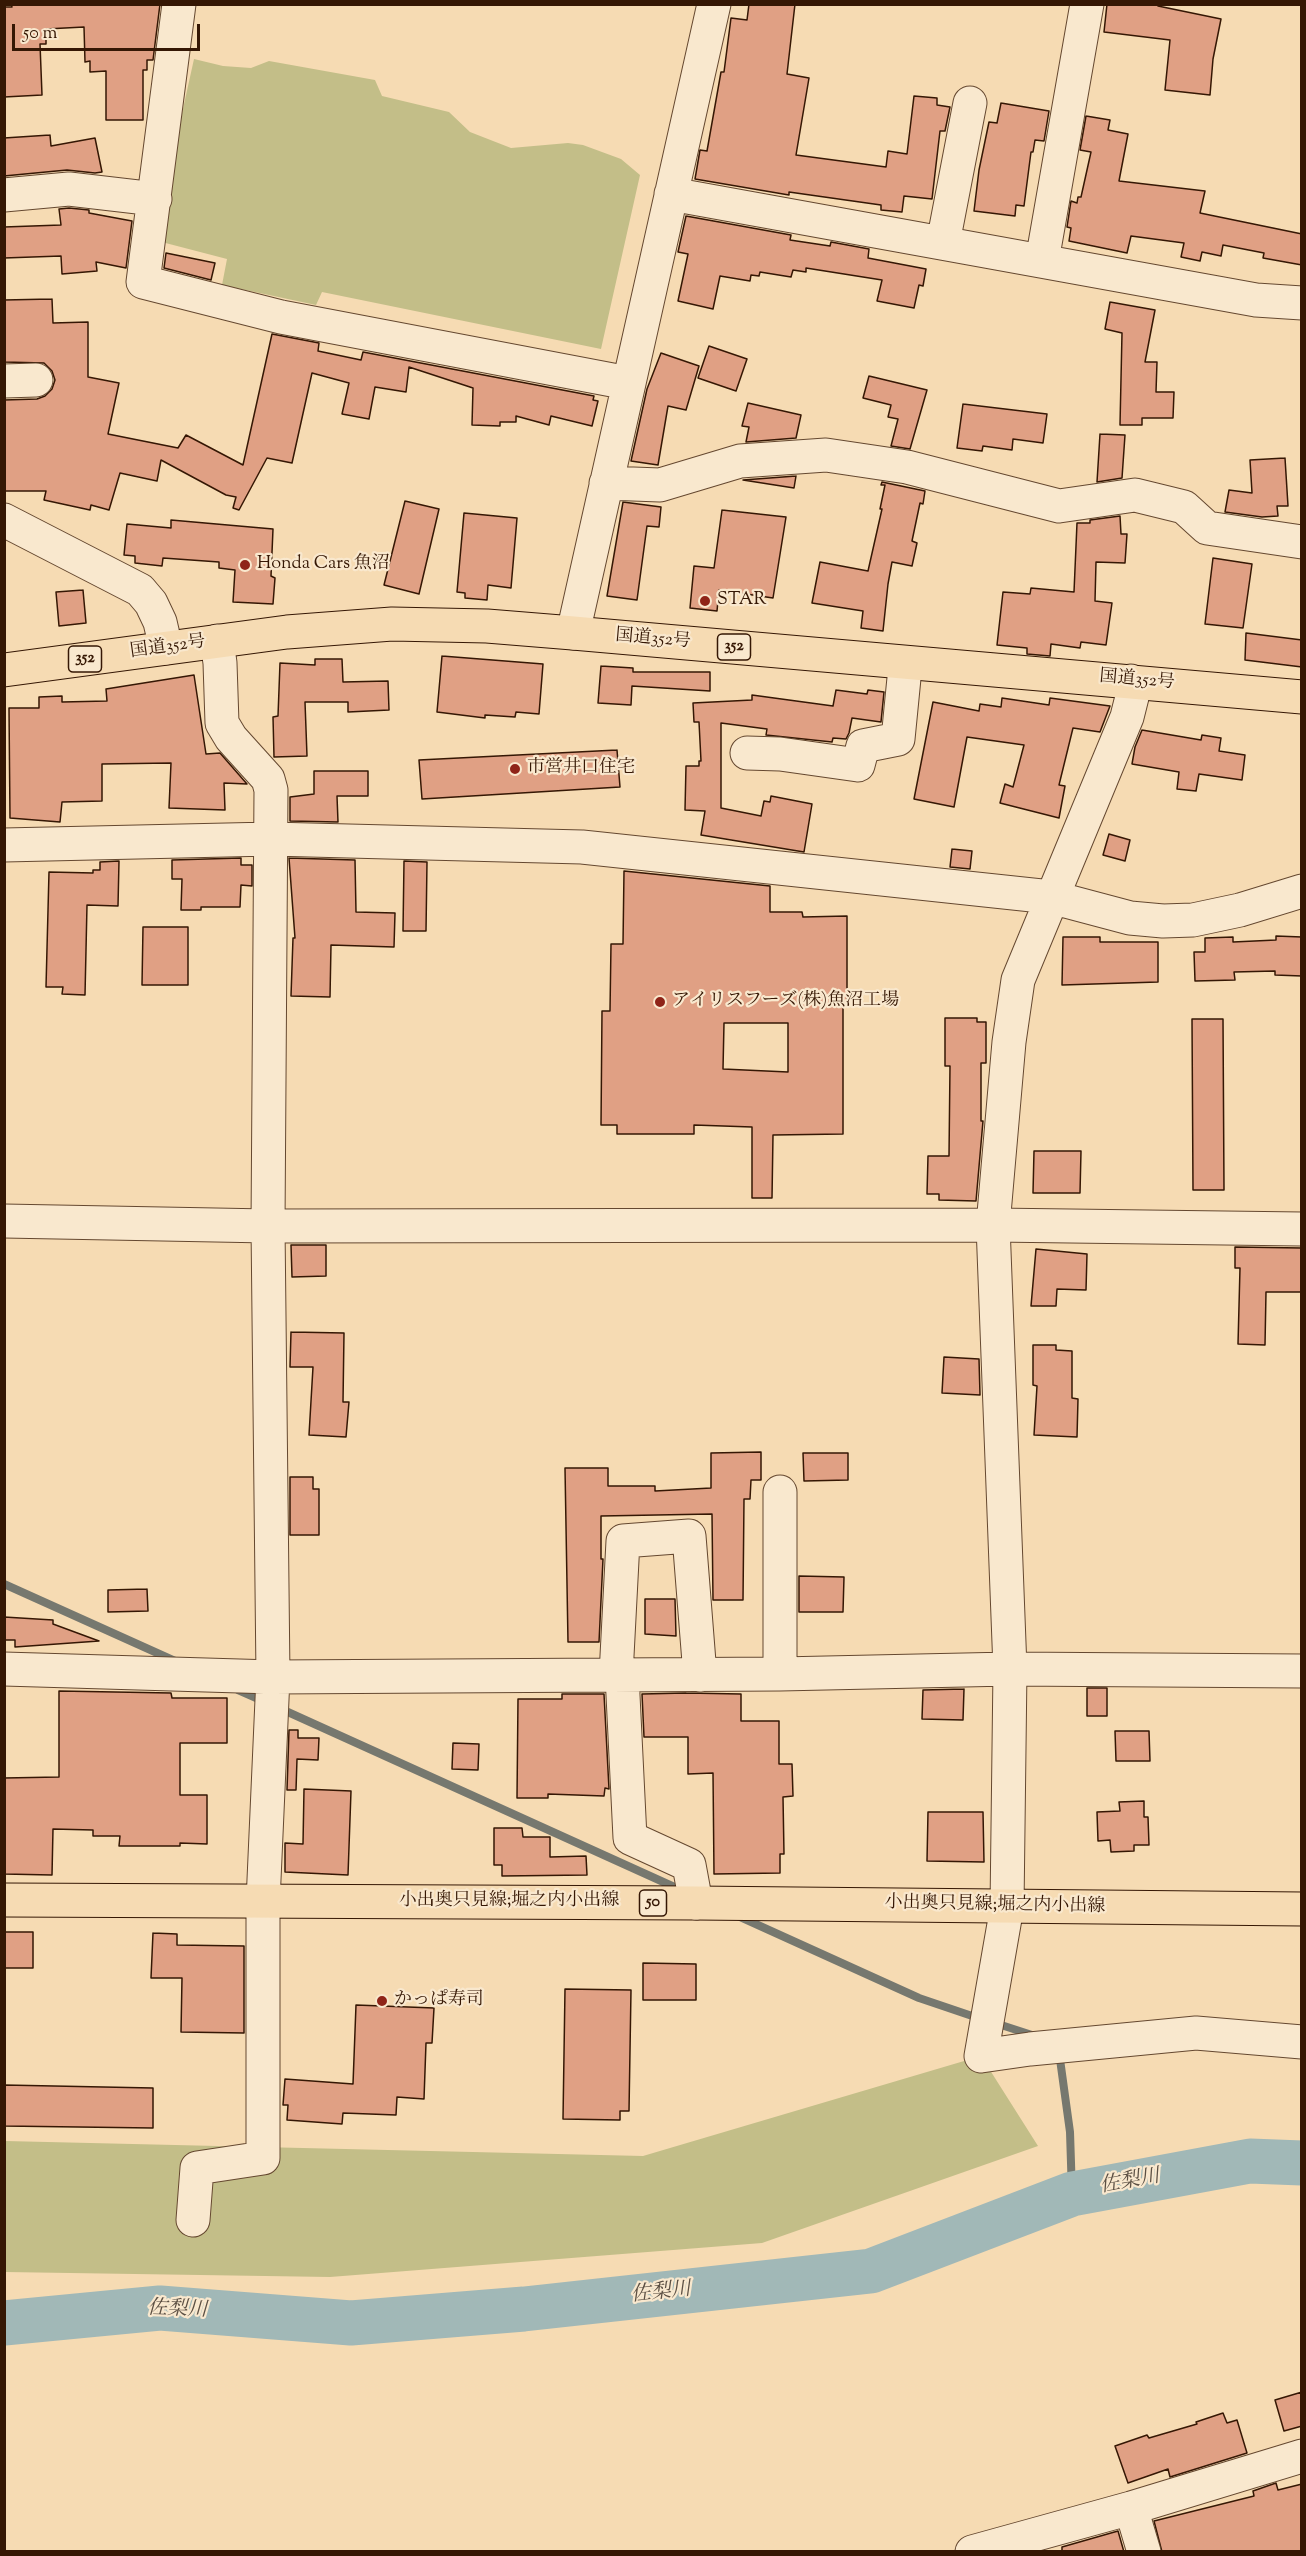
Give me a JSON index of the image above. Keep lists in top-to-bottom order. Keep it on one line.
{"streets":{"main road":["国道352号","352","小出奥只見線;堀之内小出線","50"]},"water":["佐梨川"],"places":["Honda Cars 魚沼","STAR","市営井口住宅","アイリスフーズ(株)魚沼工場","かっぱ寿司"],"scale_bar":"50 m"}
